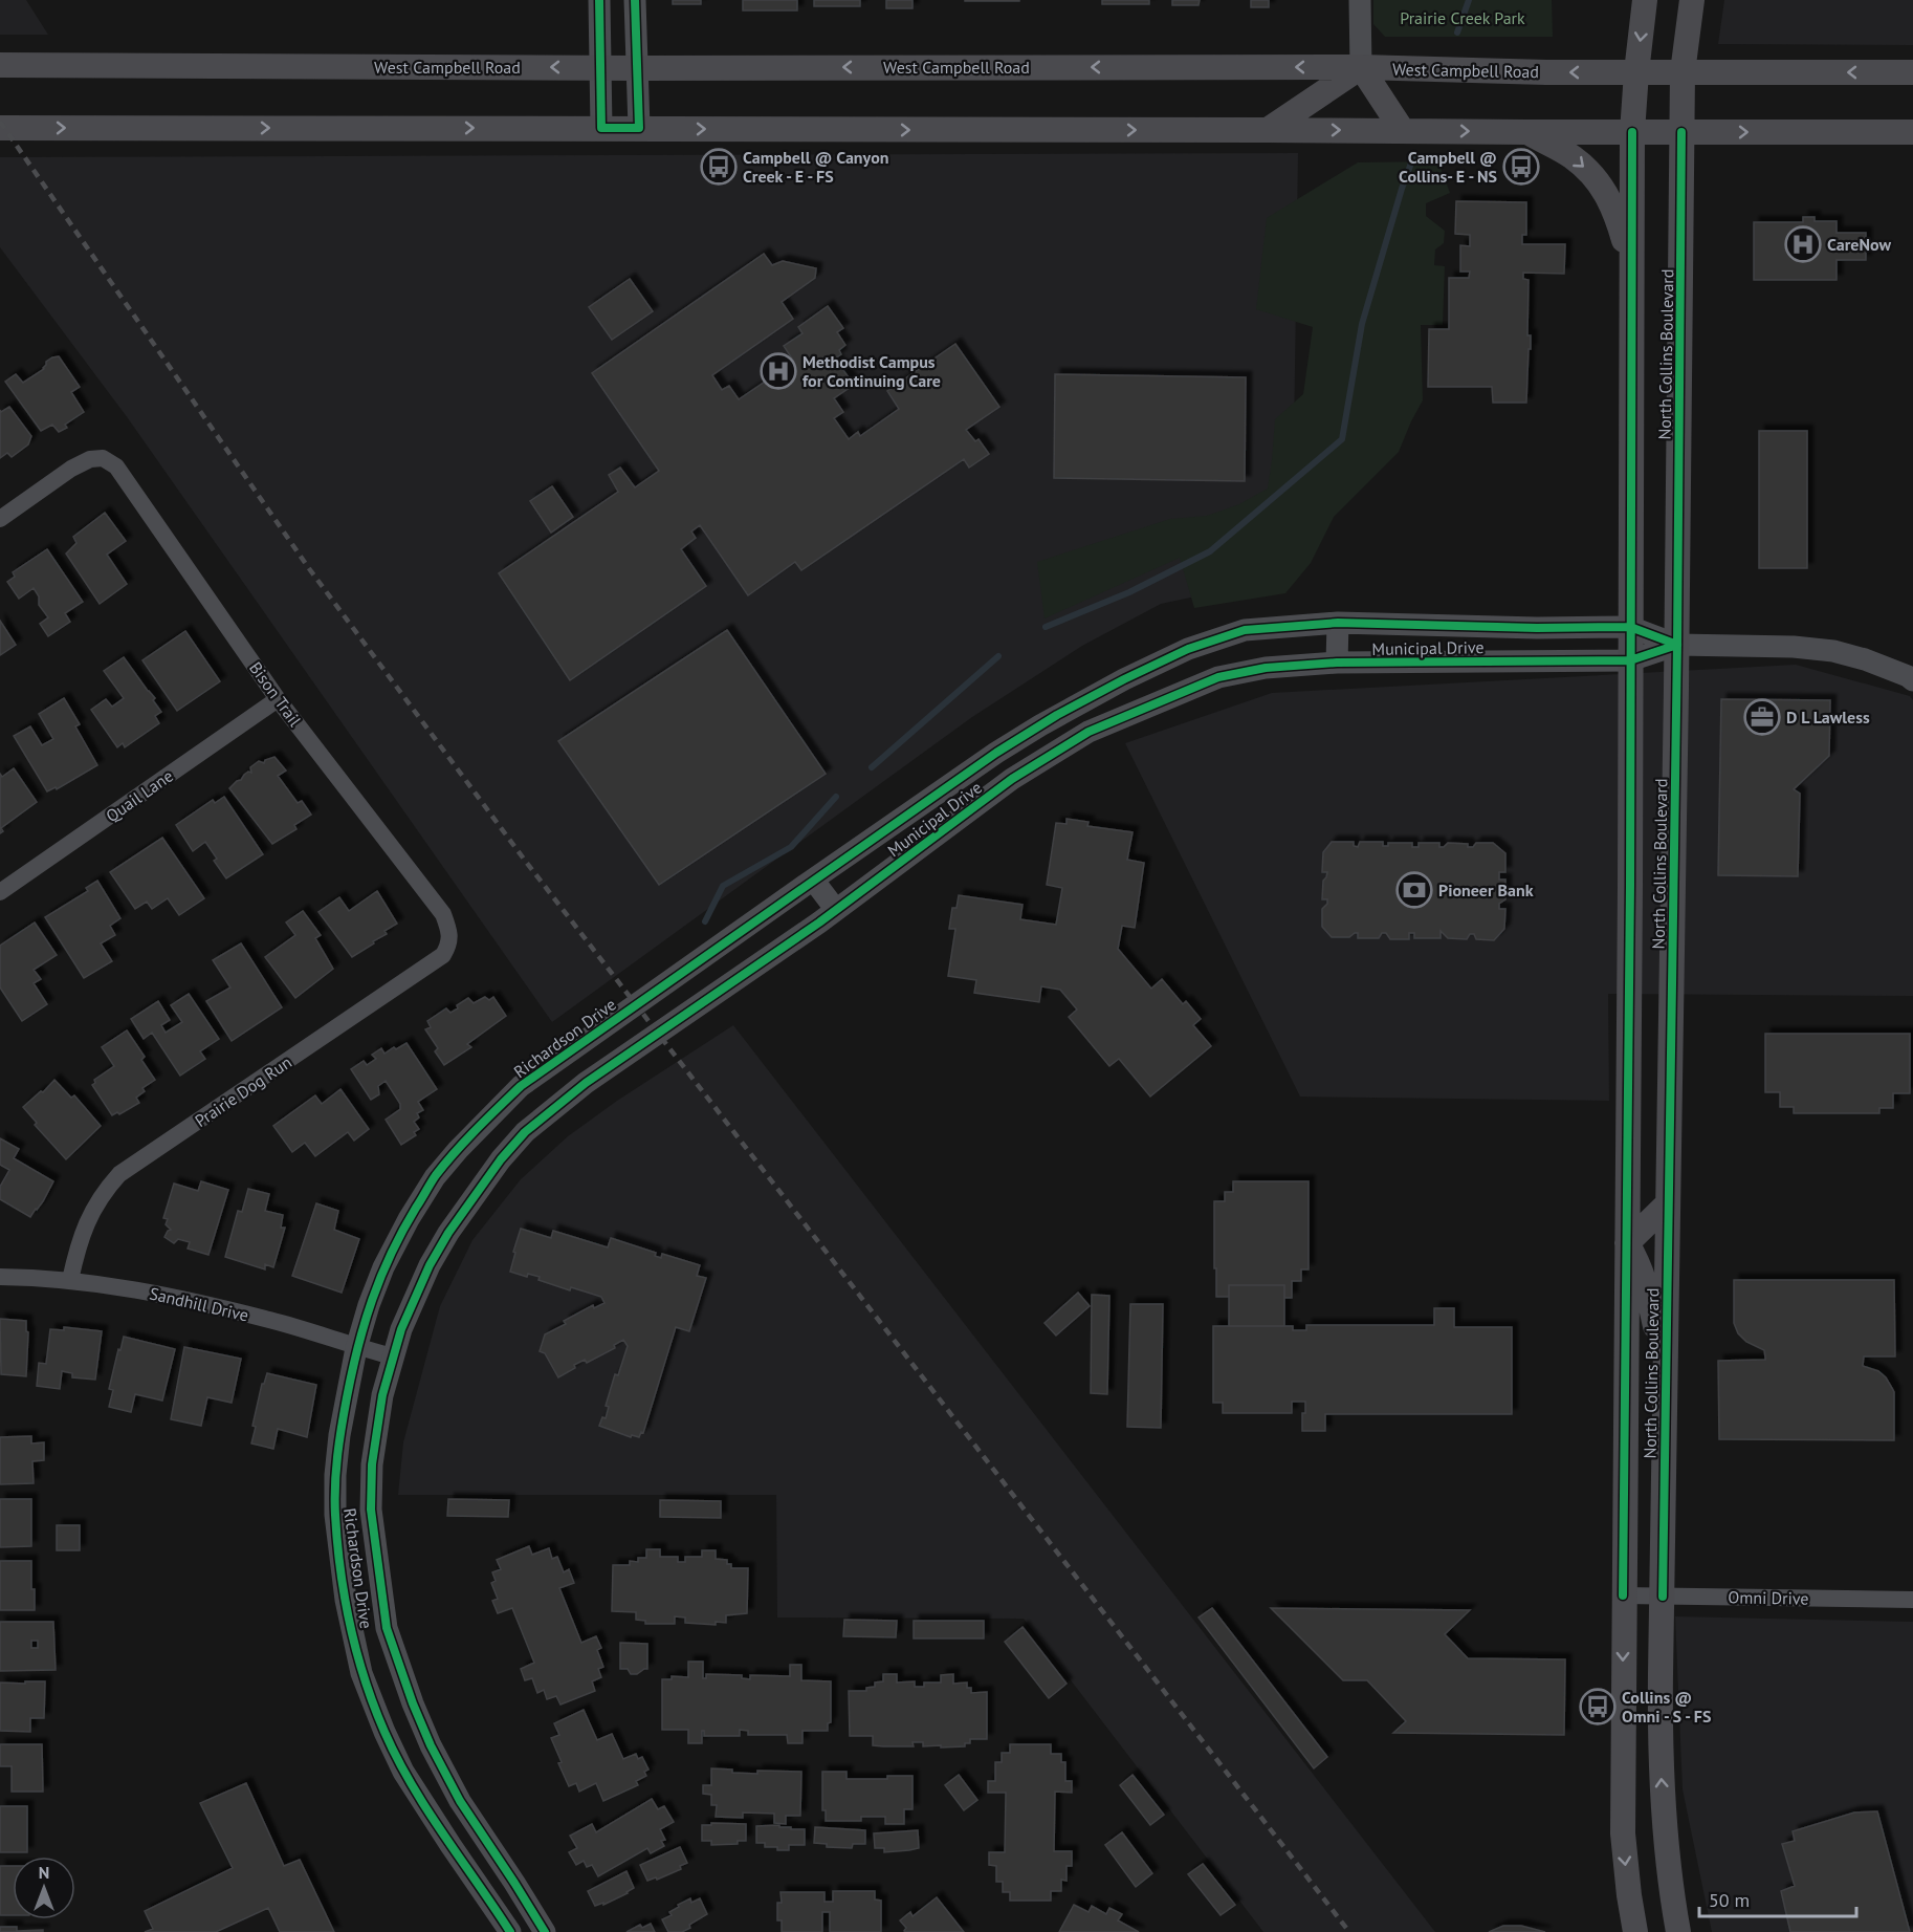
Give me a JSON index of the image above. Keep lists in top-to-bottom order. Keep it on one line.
{"streets":{"main road":["West Campbell Road","North Collins Boulevard"],"street":["Municipal Drive","Bison Trail","Quail Lane","Richardson Drive","Prairie Dog Run","Sandhill Drive","Omni Drive"]},"crossings":[["West Campbell Road","North Collins Boulevard"],["North Collins Boulevard","Municipal Drive"],["North Collins Boulevard","Omni Drive"],["Municipal Drive","Richardson Drive"],["Bison Trail","Quail Lane"],["Bison Trail","Prairie Dog Run"],["Richardson Drive","Sandhill Drive"],["Prairie Dog Run","Sandhill Drive"]],"parks":["Prairie Creek Park"],"places":{"bus stop":["Campbell @ Canyon Creek - E - FS","Campbell @ Collins- E - NS","Collins @ Omni - S - FS"],"hospital":["CareNow","Methodist Campus for Continuing Care"],"office":["D L Lawless"],"bank":["Pioneer Bank"]},"scale_bar":"50 m","north":"top"}
